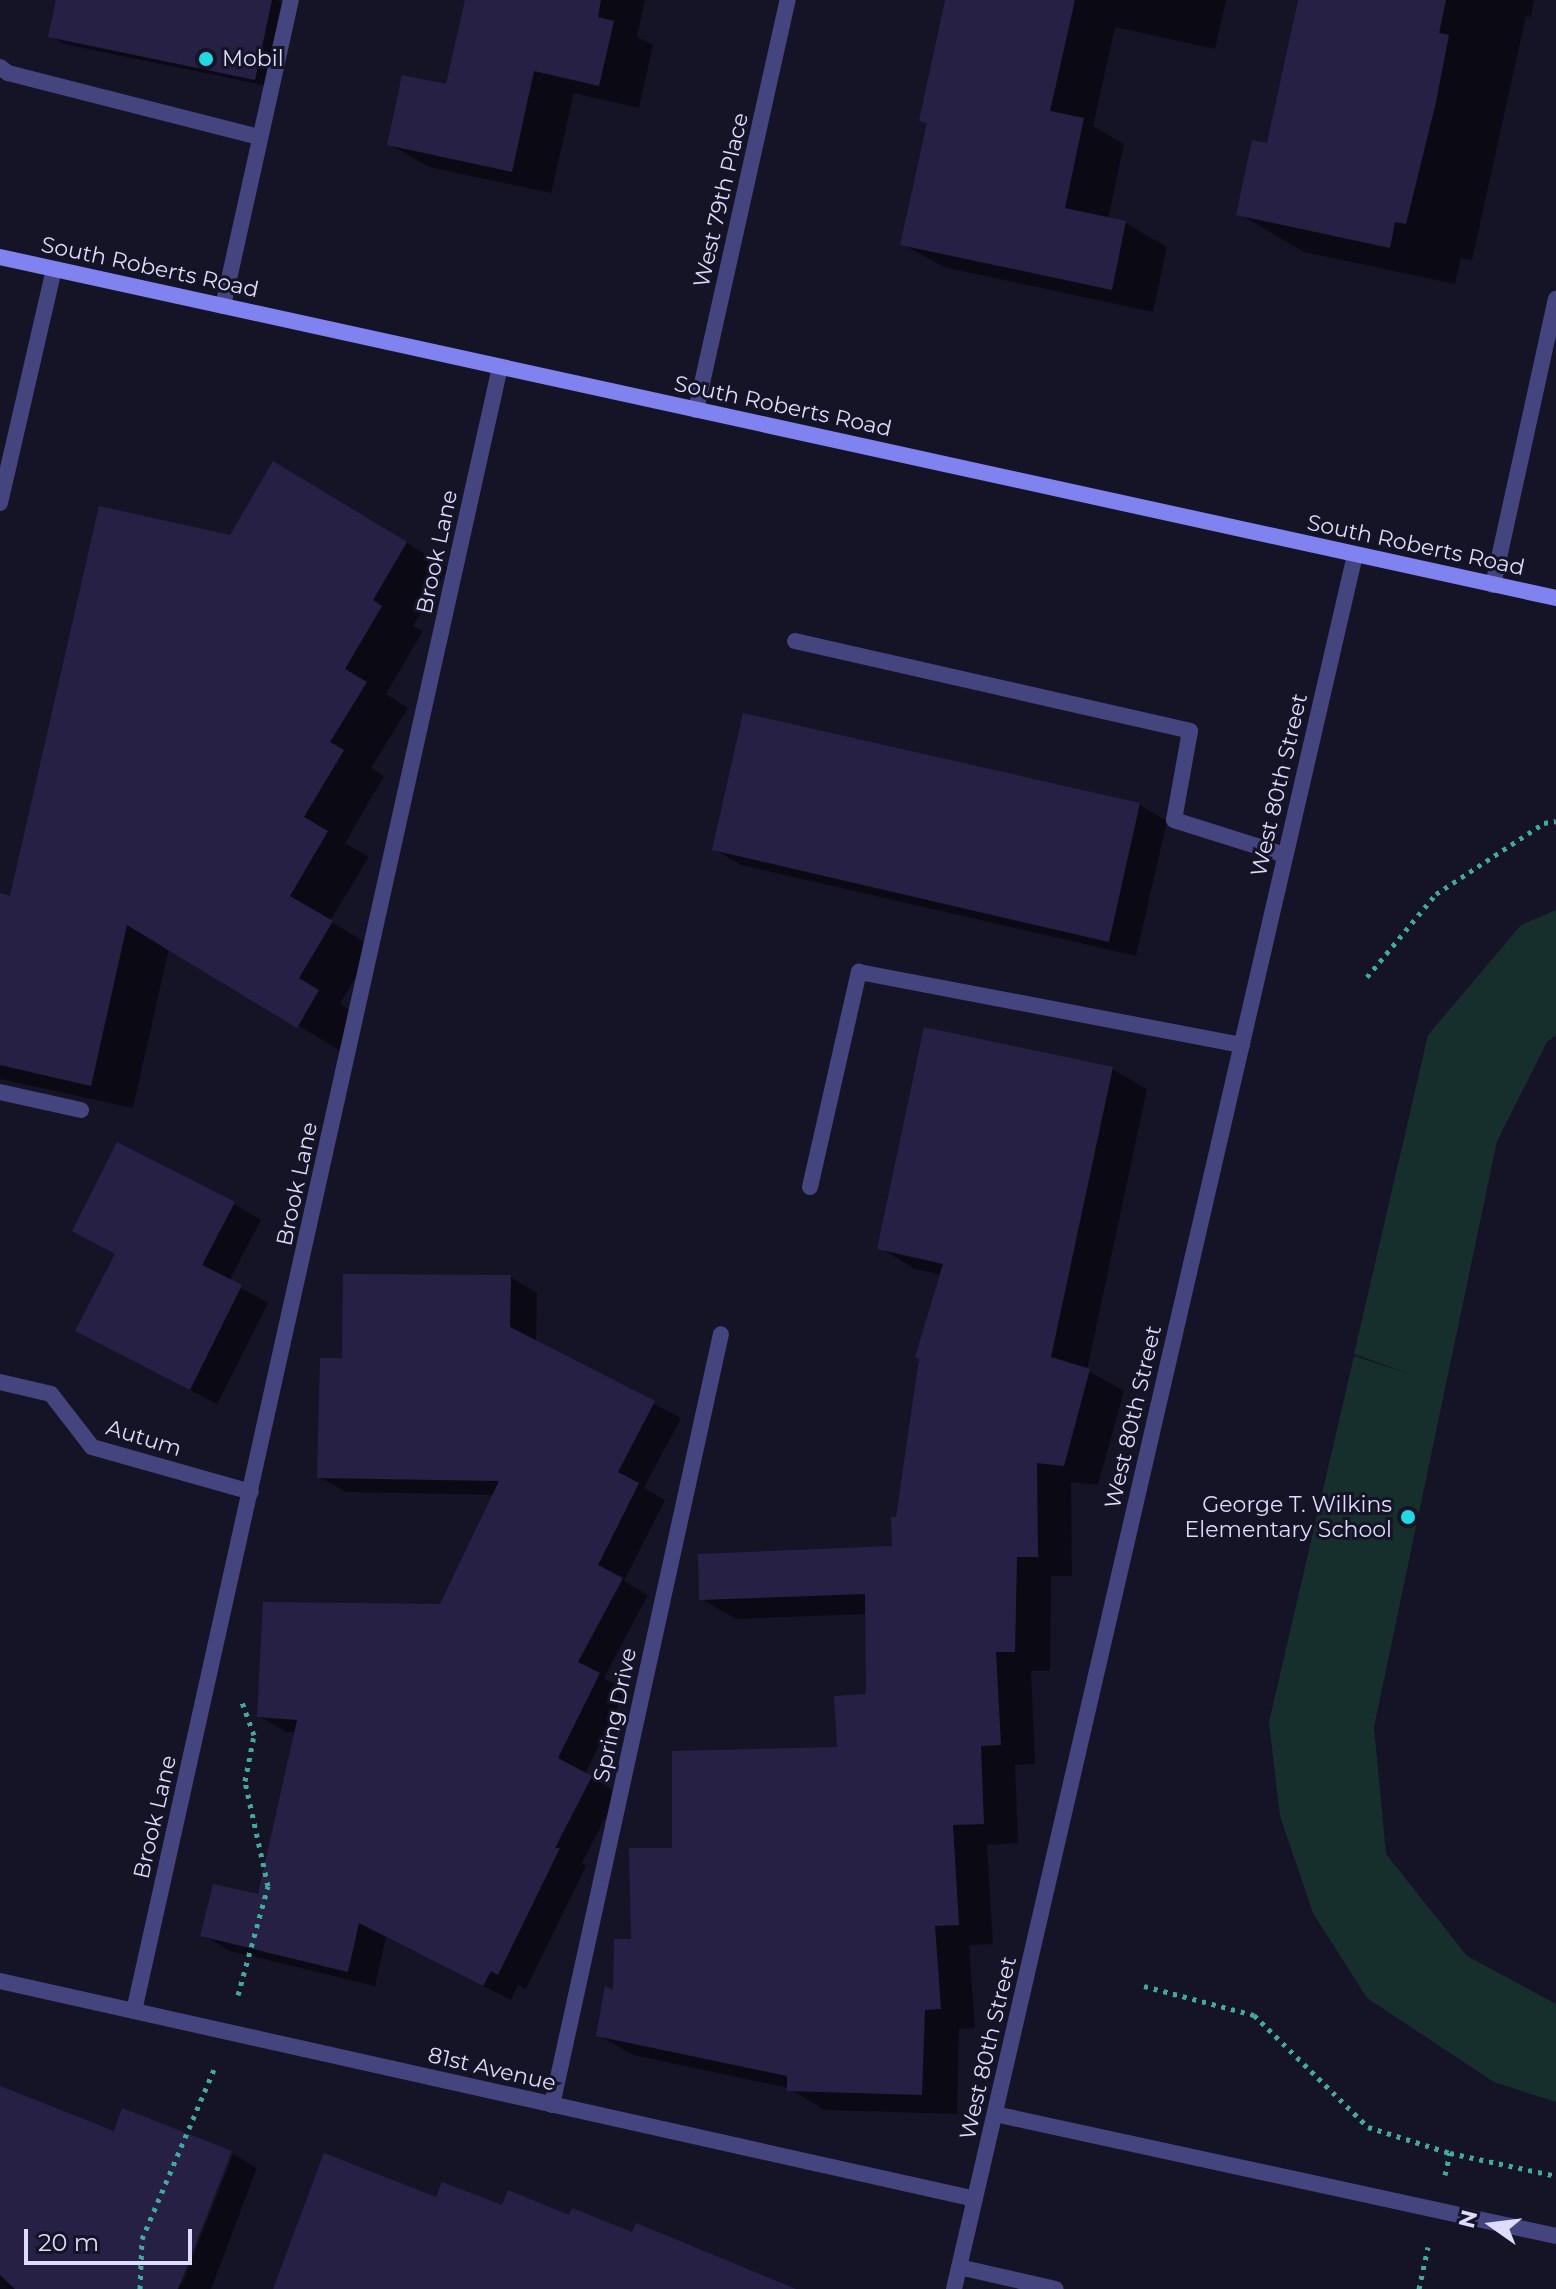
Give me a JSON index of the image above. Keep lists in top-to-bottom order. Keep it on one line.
{"streets":{"street":["West 79th Place","South Roberts Road","Brook Lane","West 80th Street","Autum","Spring Drive","81st Avenue"]},"crossings":[["West 79th Place","South Roberts Road"],["South Roberts Road","Brook Lane"],["South Roberts Road","West 80th Street"],["Brook Lane","Autum"],["Brook Lane","81st Avenue"],["West 80th Street","81st Avenue"],["Spring Drive","81st Avenue"]],"places":["Mobil","George T. Wilkins Elementary School"],"scale_bar":"20 m","north":"left"}
